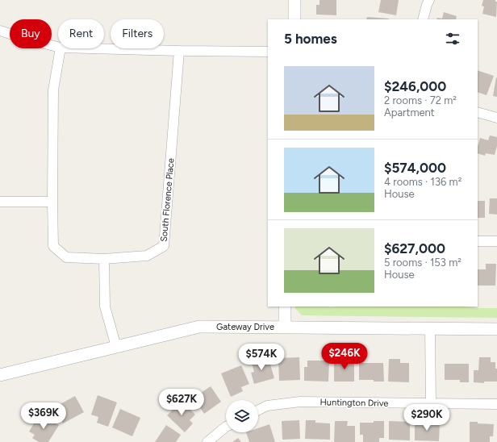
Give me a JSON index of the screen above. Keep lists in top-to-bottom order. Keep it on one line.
{"streets":{"street":["South Florence Place","Gateway Drive","Huntington Drive"]},"page":{"chip":["Buy","Rent","Filters"],"heading":"5 homes","list":[{"name":"$246,000","note":"2 rooms · 72 m² · Apartment"},{"name":"$574,000","note":"4 rooms · 136 m² · House"},{"name":"$627,000","note":"5 rooms · 153 m² · House"}],"price":["$246K","$574K","$627K","$369K","$290K"]}}
